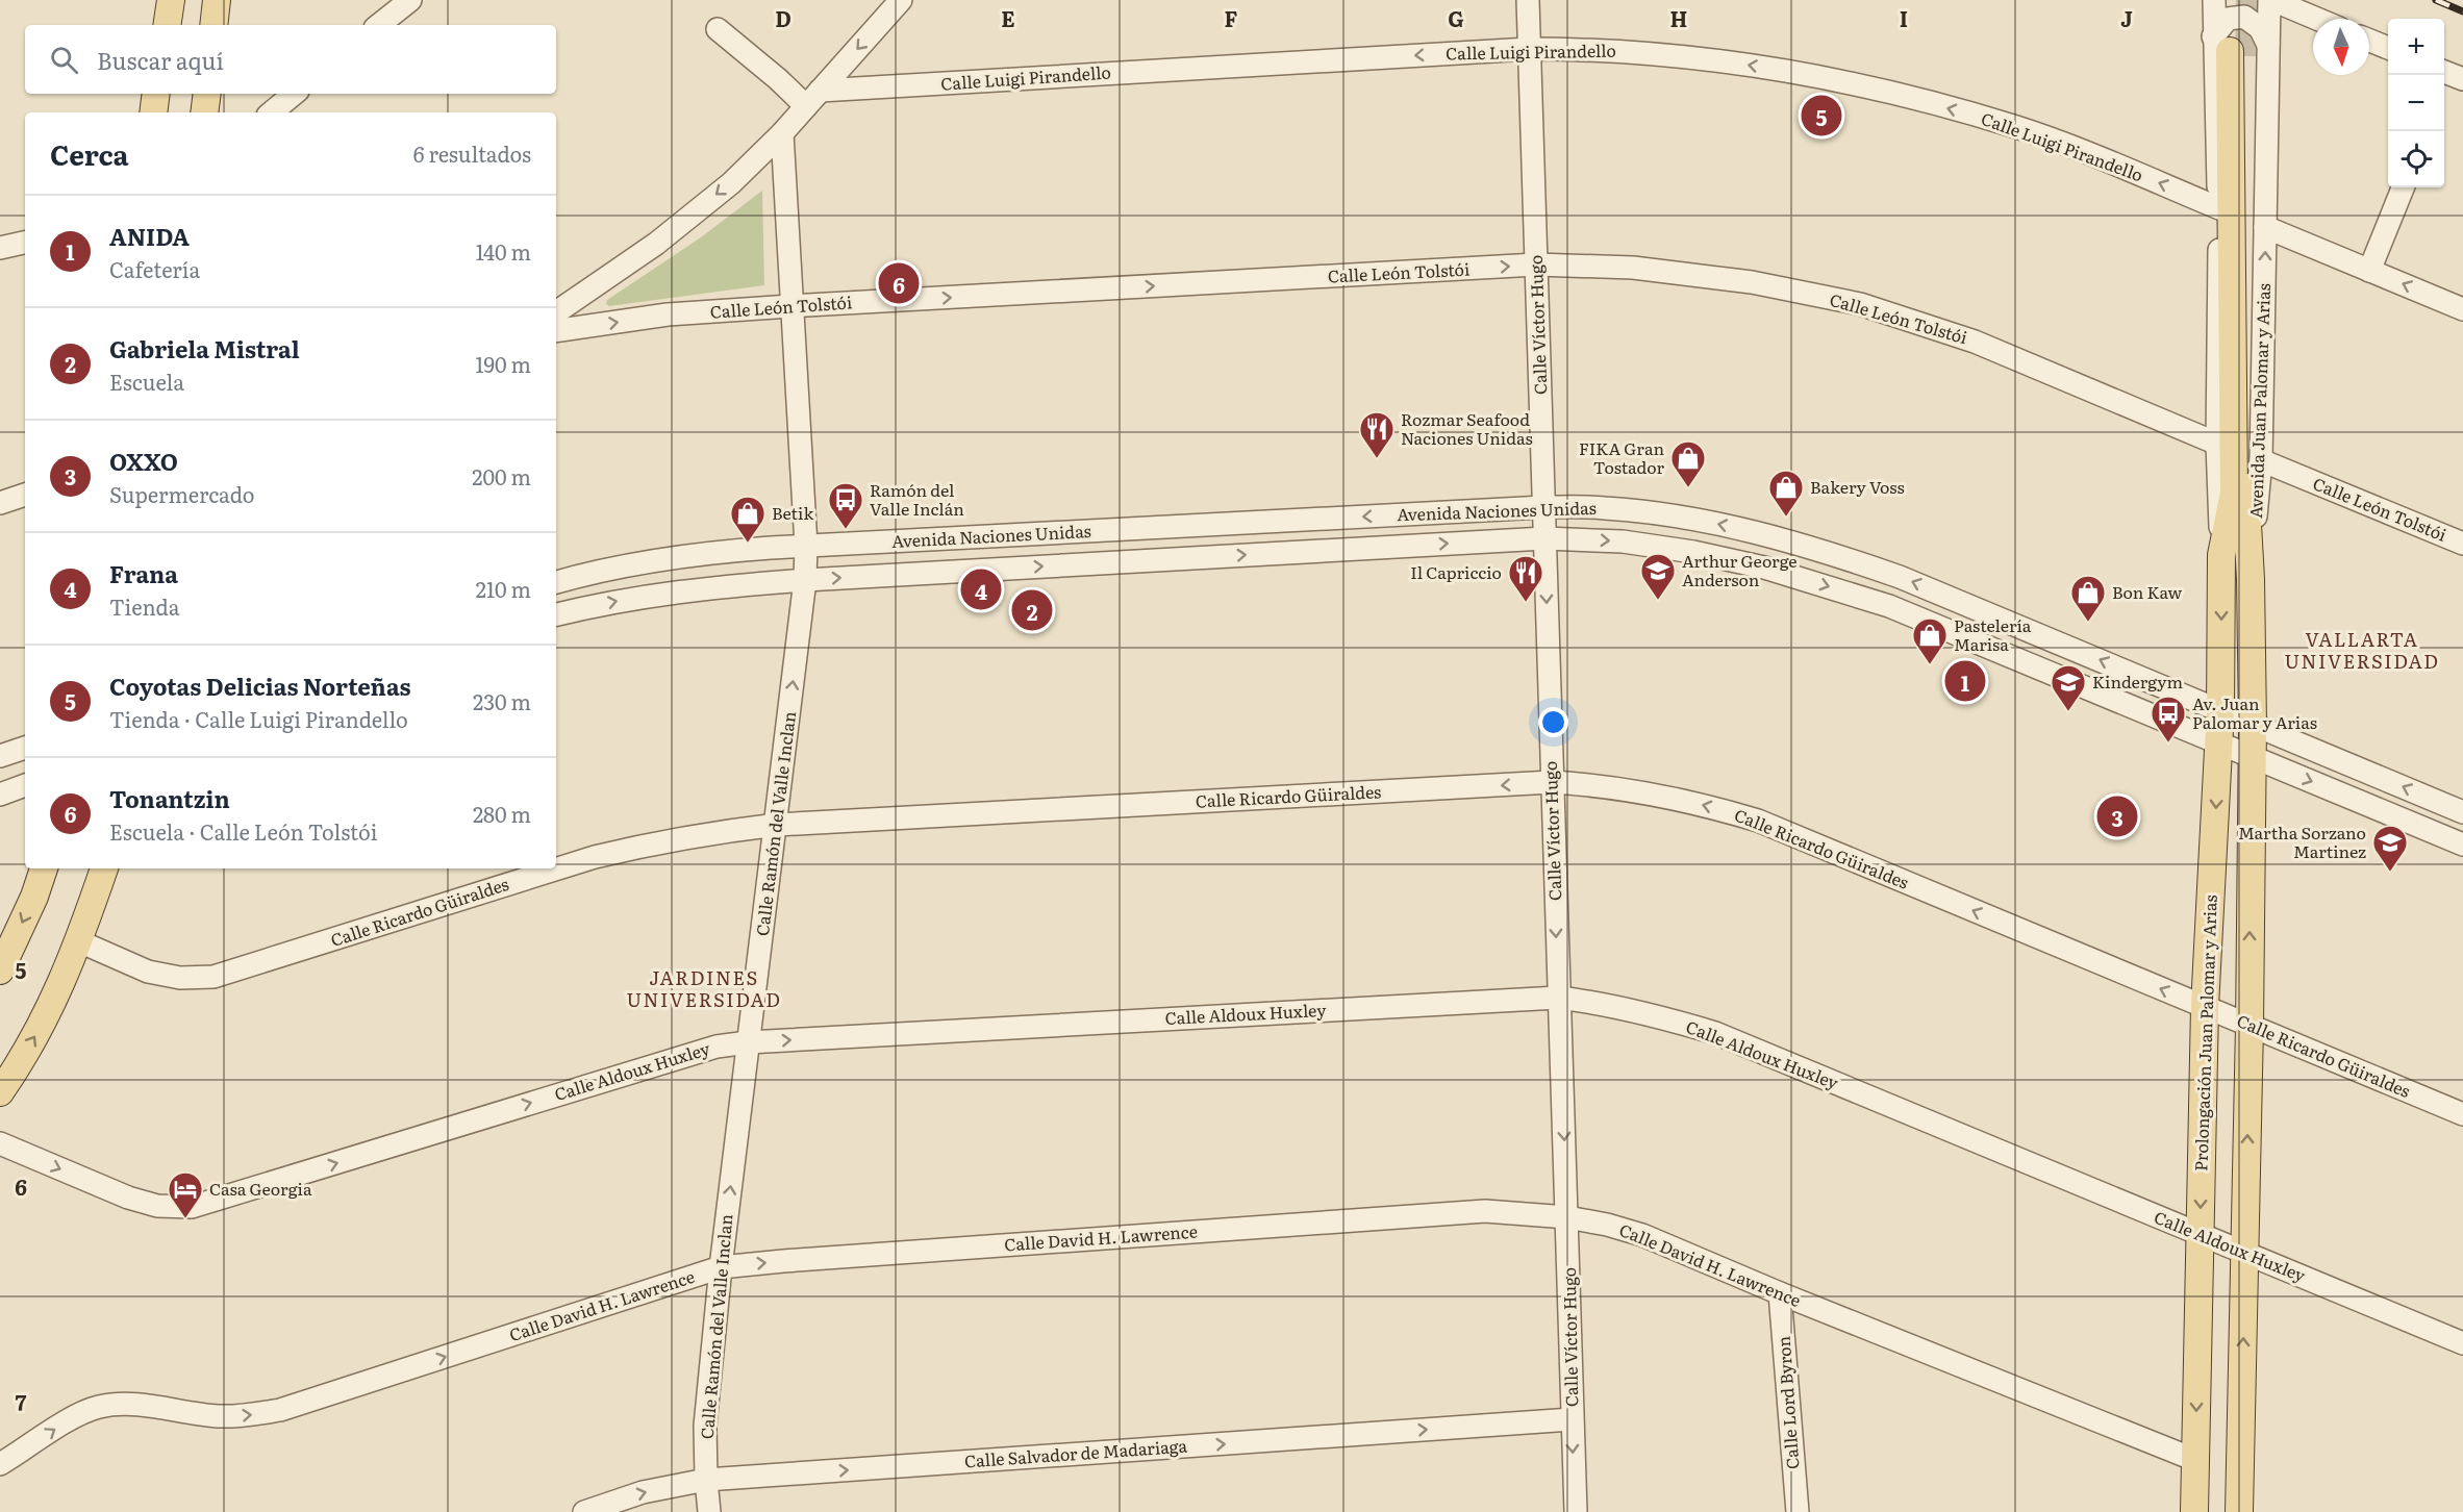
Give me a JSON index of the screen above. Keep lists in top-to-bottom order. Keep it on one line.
{"streets":{"main road":["Avenida Juan Palomar y Arias","Prolongación Juan Palomar y Arias"],"street":["Calle Luigi Pirandello","Calle León Tolstói","Calle Víctor Hugo","Avenida Naciones Unidas","Calle Ricardo Güiraldes","Calle Ramón del Valle Inclan","Calle Aldoux Huxley","Calle David H. Lawrence","Calle Lord Byron","Calle Salvador de Madariaga"]},"crossings":[["Calle Luigi Pirandello","Calle Víctor Hugo"],["Calle Luigi Pirandello","Avenida Juan Palomar y Arias"],["Calle León Tolstói","Calle Víctor Hugo"],["Calle León Tolstói","Avenida Juan Palomar y Arias"],["Calle León Tolstói","Calle Ramón del Valle Inclan"],["Calle Víctor Hugo","Avenida Naciones Unidas"],["Calle Víctor Hugo","Calle Ricardo Güiraldes"],["Calle Víctor Hugo","Calle Aldoux Huxley"],["Calle Víctor Hugo","Calle David H. Lawrence"],["Calle Víctor Hugo","Calle Salvador de Madariaga"],["Avenida Juan Palomar y Arias","Prolongación Juan Palomar y Arias"],["Avenida Naciones Unidas","Calle Ramón del Valle Inclan"],["Avenida Naciones Unidas","Prolongación Juan Palomar y Arias"],["Calle Ricardo Güiraldes","Calle Ramón del Valle Inclan"],["Calle Ricardo Güiraldes","Prolongación Juan Palomar y Arias"],["Calle Ramón del Valle Inclan","Calle Aldoux Huxley"],["Calle Ramón del Valle Inclan","Calle David H. Lawrence"],["Calle Ramón del Valle Inclan","Calle Salvador de Madariaga"],["Calle Aldoux Huxley","Prolongación Juan Palomar y Arias"],["Prolongación Juan Palomar y Arias","Calle David H. Lawrence"],["Calle David H. Lawrence","Calle Lord Byron"]],"one_way":["Calle Luigi Pirandello","Calle León Tolstói","Calle Víctor Hugo","Calle Ricardo Güiraldes","Calle Aldoux Huxley","Calle David H. Lawrence","Calle Salvador de Madariaga"],"districts":["VALLARTA UNIVERSIDAD","JARDINES UNIVERSIDAD"],"places":{"restaurant":["Rozmar Seafood Naciones Unidas","Il Capriccio"],"shop":["FIKA Gran Tostador","Bakery Voss","Betik","Bon Kaw","Pastelería Marisa"],"bus stop":["Ramón del Valle Inclán","Av. Juan Palomar y Arias"],"school or university":["Arthur George Anderson","Kindergym","Martha Sorzano Martinez"],"hotel":["Casa Georgia"]},"north":"bottom","page":{"map_buttons":["+","−"],"search":"Buscar aquí","pins":["5","6","4","2","1","3"],"heading":["Cerca","6 resultados"],"list":[{"mark":"1","name":"ANIDA","note":"Cafetería","value":"140 m"},{"mark":"2","name":"Gabriela Mistral","note":"Escuela","value":"190 m"},{"mark":"3","name":"OXXO","note":"Supermercado","value":"200 m"},{"mark":"4","name":"Frana","note":"Tienda","value":"210 m"},{"mark":"5","name":"Coyotas Delicias Norteñas","note":"Tienda · Calle Luigi Pirandello","value":"230 m"},{"mark":"6","name":"Tonantzin","note":"Escuela · Calle León Tolstói","value":"280 m"}]},"grid":{"columns":["D","E","F","G","H","I","J"],"rows":["5","6","7"]}}
